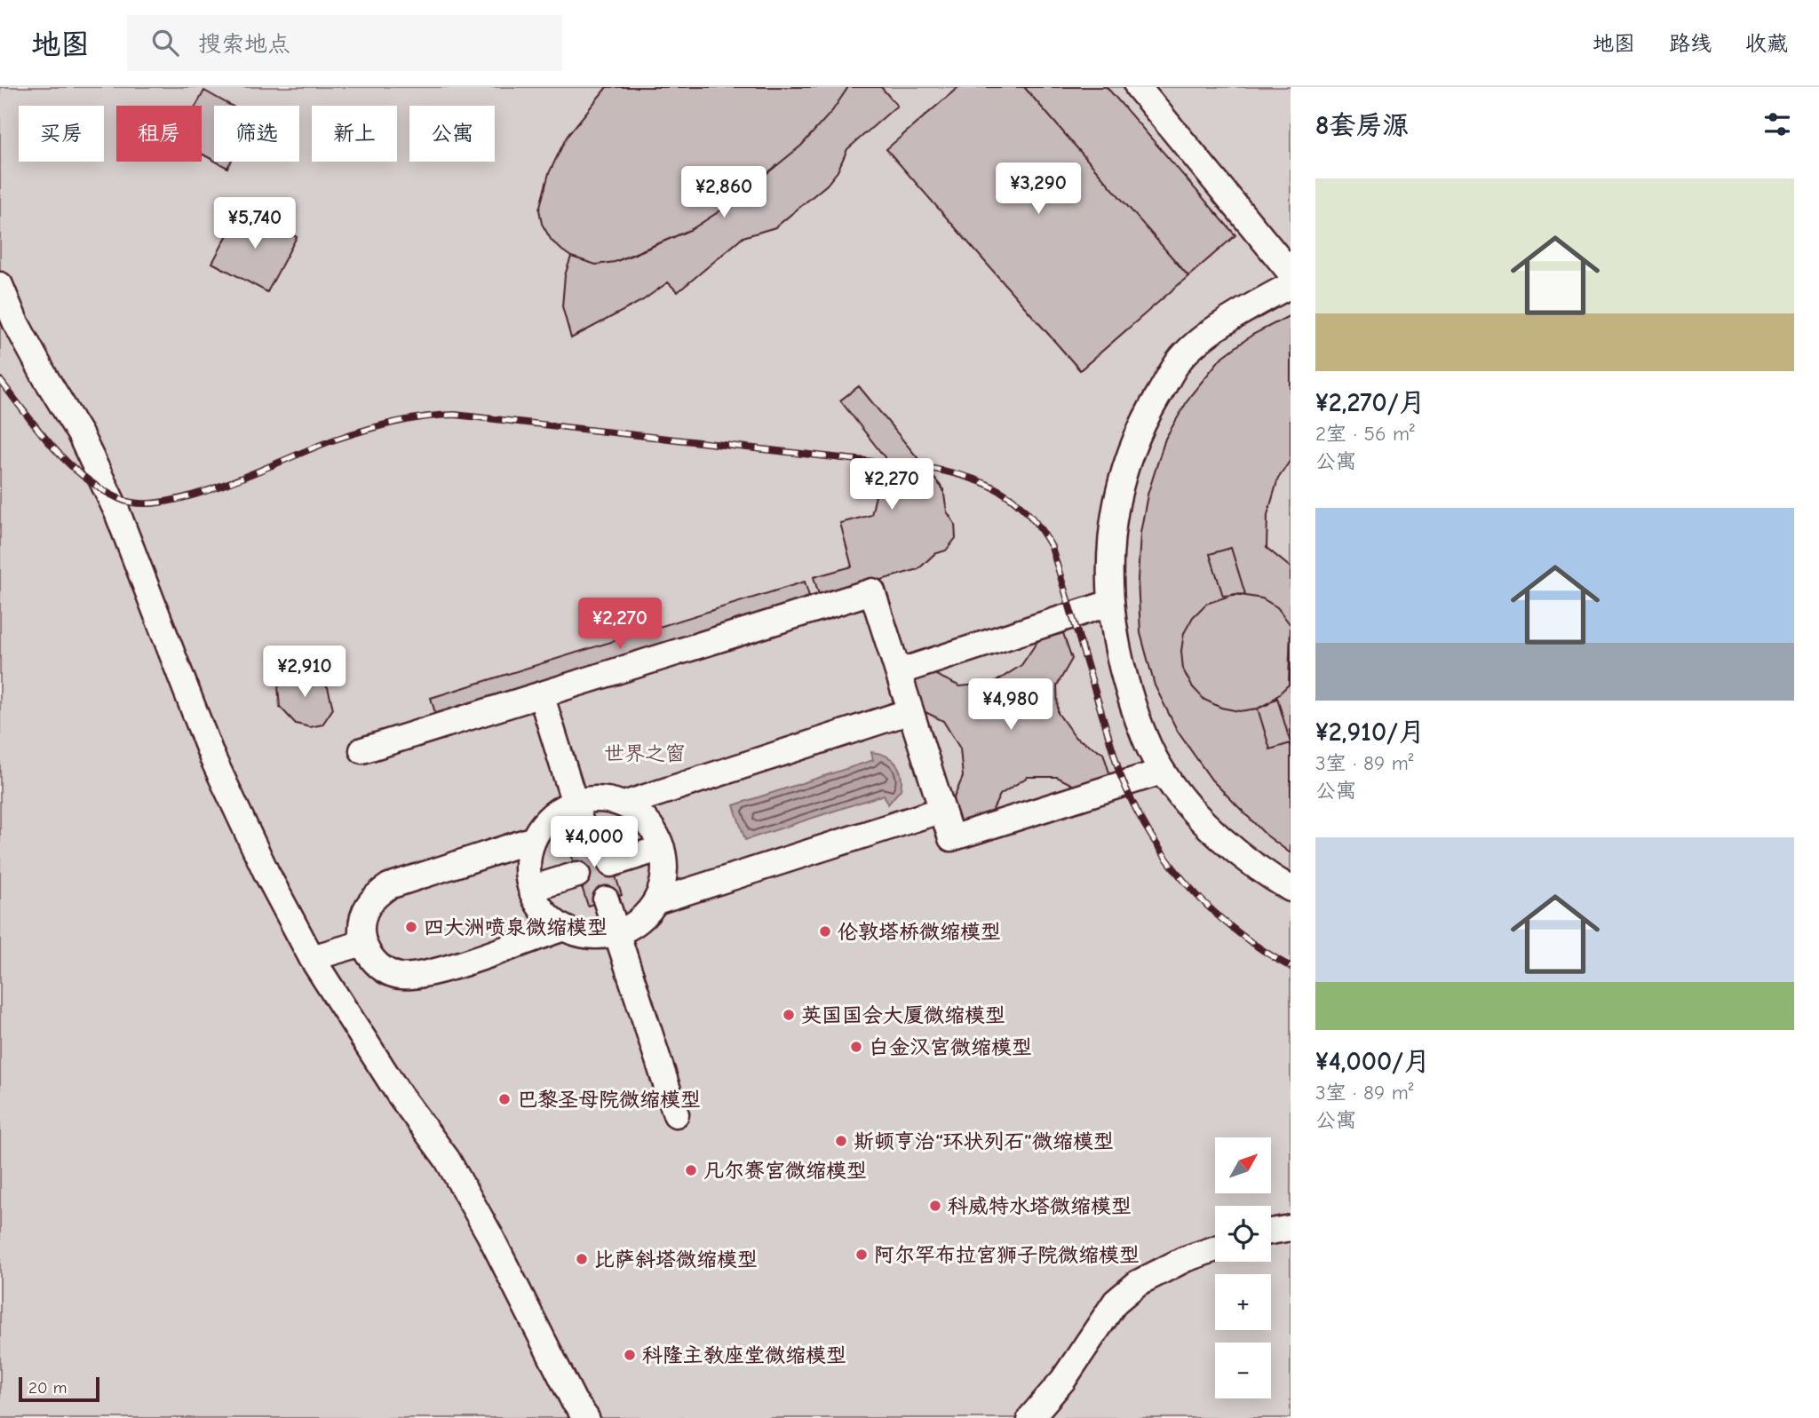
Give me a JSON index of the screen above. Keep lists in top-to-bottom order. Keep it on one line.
{"parks":["世界之窗"],"places":["四大洲喷泉微缩模型","伦敦塔桥微缩模型","英国国会大厦微缩模型","白金汉宫微缩模型","巴黎圣母院微缩模型","斯顿亨治“环状列石”微缩模型","凡尔赛宫微缩模型","科威特水塔微缩模型","阿尔罕布拉宫狮子院微缩模型","比萨斜塔微缩模型","科隆主教座堂微缩模型"],"scale_bar":"20 m","north":"top right","page":{"header":"地图","search":"搜索地点","nav":["地图","路线","收藏"],"heading":"8套房源","chip":["买房","租房","筛选","新上","公寓"],"list":[{"name":"¥2,270/月","note":"2室 · 56 m² · 公寓"},{"name":"¥2,910/月","note":"3室 · 89 m² · 公寓"},{"name":"¥4,000/月","note":"3室 · 89 m² · 公寓"}],"price":["¥3,290","¥2,860","¥5,740","¥2,270","¥2,270","¥2,910","¥4,980","¥4,000"],"map_buttons":["+","−"],"scale":"20 m"}}
